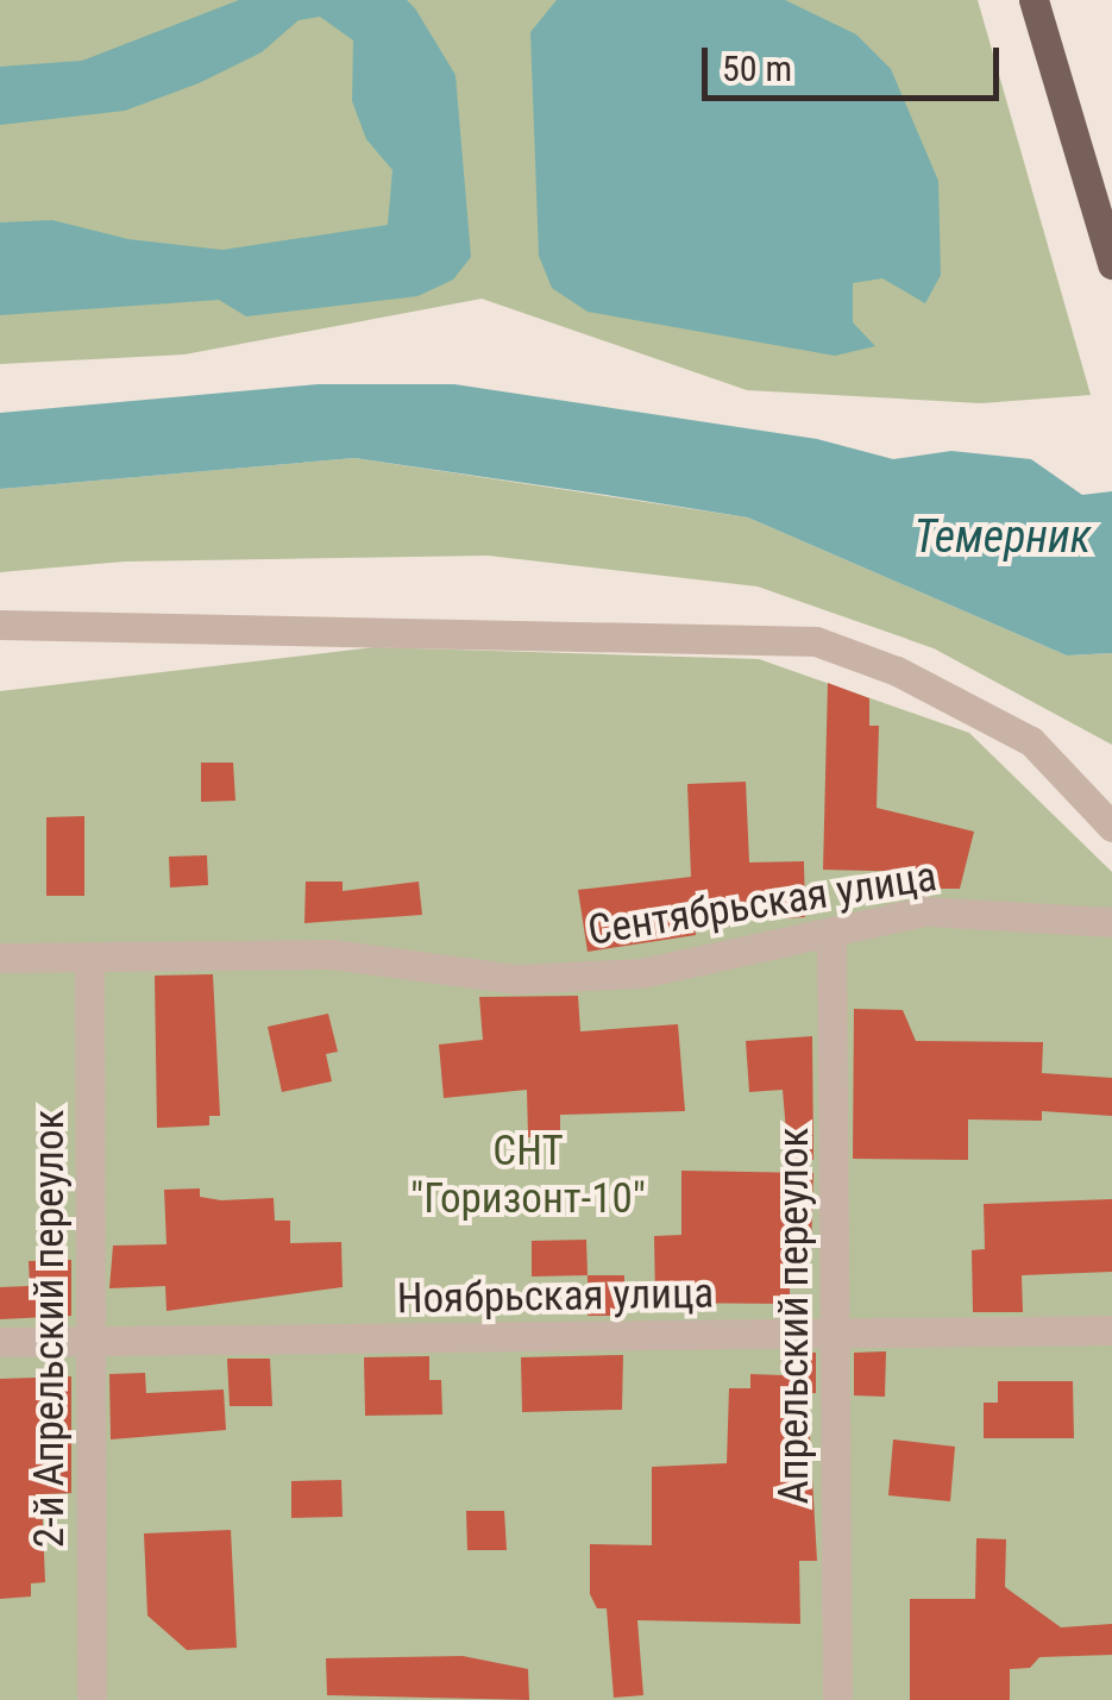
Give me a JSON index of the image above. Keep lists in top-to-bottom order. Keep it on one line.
{"streets":{"street":["Сентябрьская улица","Ноябрьская улица","Апрельский переулок","2-й Апрельский переулок"]},"crossings":[["Сентябрьская улица","Апрельский переулок"],["Сентябрьская улица","2-й Апрельский переулок"],["Ноябрьская улица","Апрельский переулок"],["Ноябрьская улица","2-й Апрельский переулок"]],"water":["Темерник"],"parks":["СНТ \"Горизонт-10\""],"scale_bar":"50 m"}
